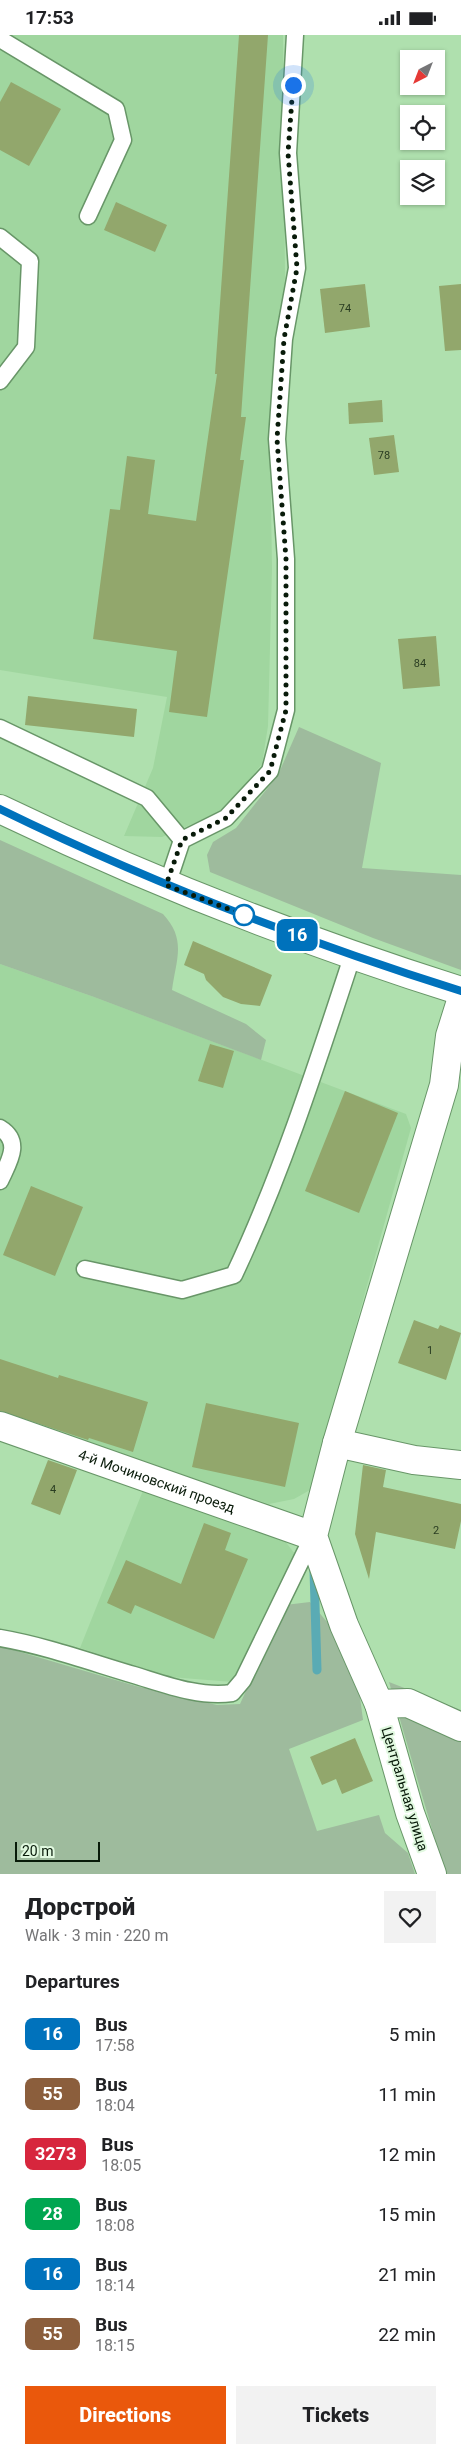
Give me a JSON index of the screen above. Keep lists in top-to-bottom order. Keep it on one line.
{"streets":{"street":["4-й Мочиновский проезд","Центральная улица"]},"crossings":[["4-й Мочиновский проезд","Центральная улица"]],"lines":["bus line 16"],"house_numbers":["74","78","84","1","4","2"],"scale_bar":"20 m","north":"bottom left","page":{"status":"17:53","on_map":"16","scale":"20 m","heading":[["Дорстрой","Walk · 3 min · 220 m"],"Departures"],"list":[{"mark":"16","name":"Bus","note":"17:58","value":"5 min"},{"mark":"55","name":"Bus","note":"18:04","value":"11 min"},{"mark":"3273","name":"Bus","note":"18:05","value":"12 min"},{"mark":"28","name":"Bus","note":"18:08","value":"15 min"},{"mark":"16","name":"Bus","note":"18:14","value":"21 min"},{"mark":"55","name":"Bus","note":"18:15","value":"22 min"}],"buttons":["Directions","Tickets"]}}
